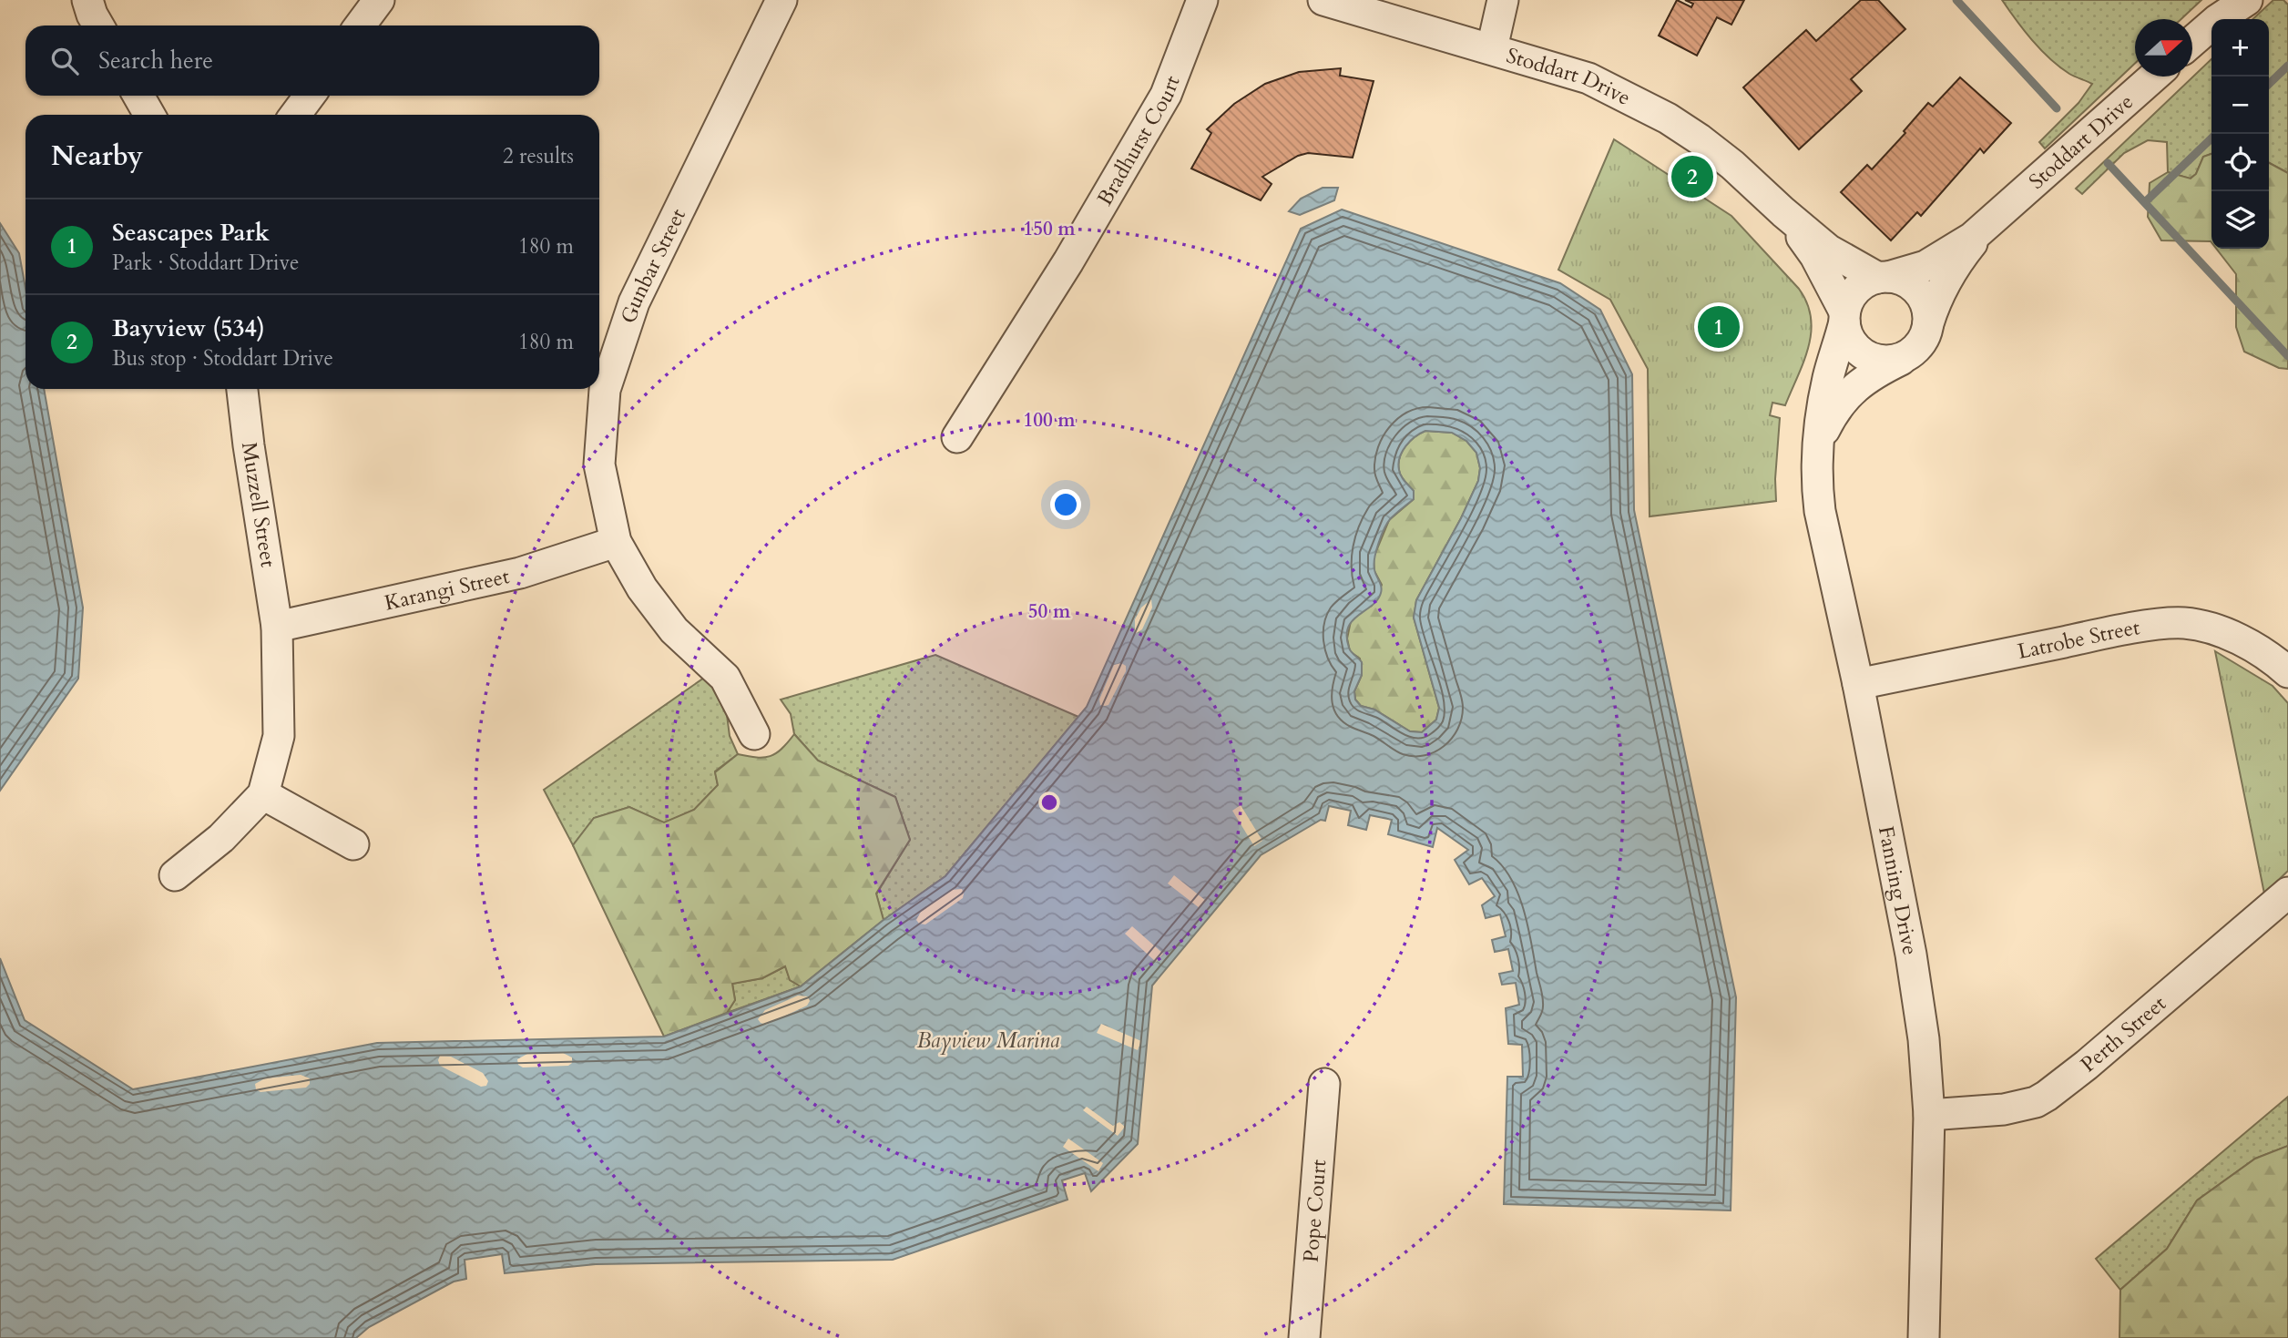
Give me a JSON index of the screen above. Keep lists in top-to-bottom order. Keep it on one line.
{"streets":{"street":["Stoddart Drive","Bradhurst Court","Gunbar Street","Muzzell Street","Karangi Street","Latrobe Street","Fanning Drive","Perth Street","Pope Court"]},"crossings":[["Stoddart Drive","Fanning Drive"],["Gunbar Street","Karangi Street"],["Muzzell Street","Karangi Street"],["Latrobe Street","Fanning Drive"],["Fanning Drive","Perth Street"]],"water":["Bayview Marina"],"north":"right","page":{"map_buttons":["+","−"],"search":"Search here","heading":["Nearby","2 results"],"pins":["2","1"],"list":[{"mark":"1","name":"Seascapes Park","note":"Park · Stoddart Drive","value":"180 m"},{"mark":"2","name":"Bayview (534)","note":"Bus stop · Stoddart Drive","value":"180 m"}]},"rings":["150 m","100 m","50 m"]}
